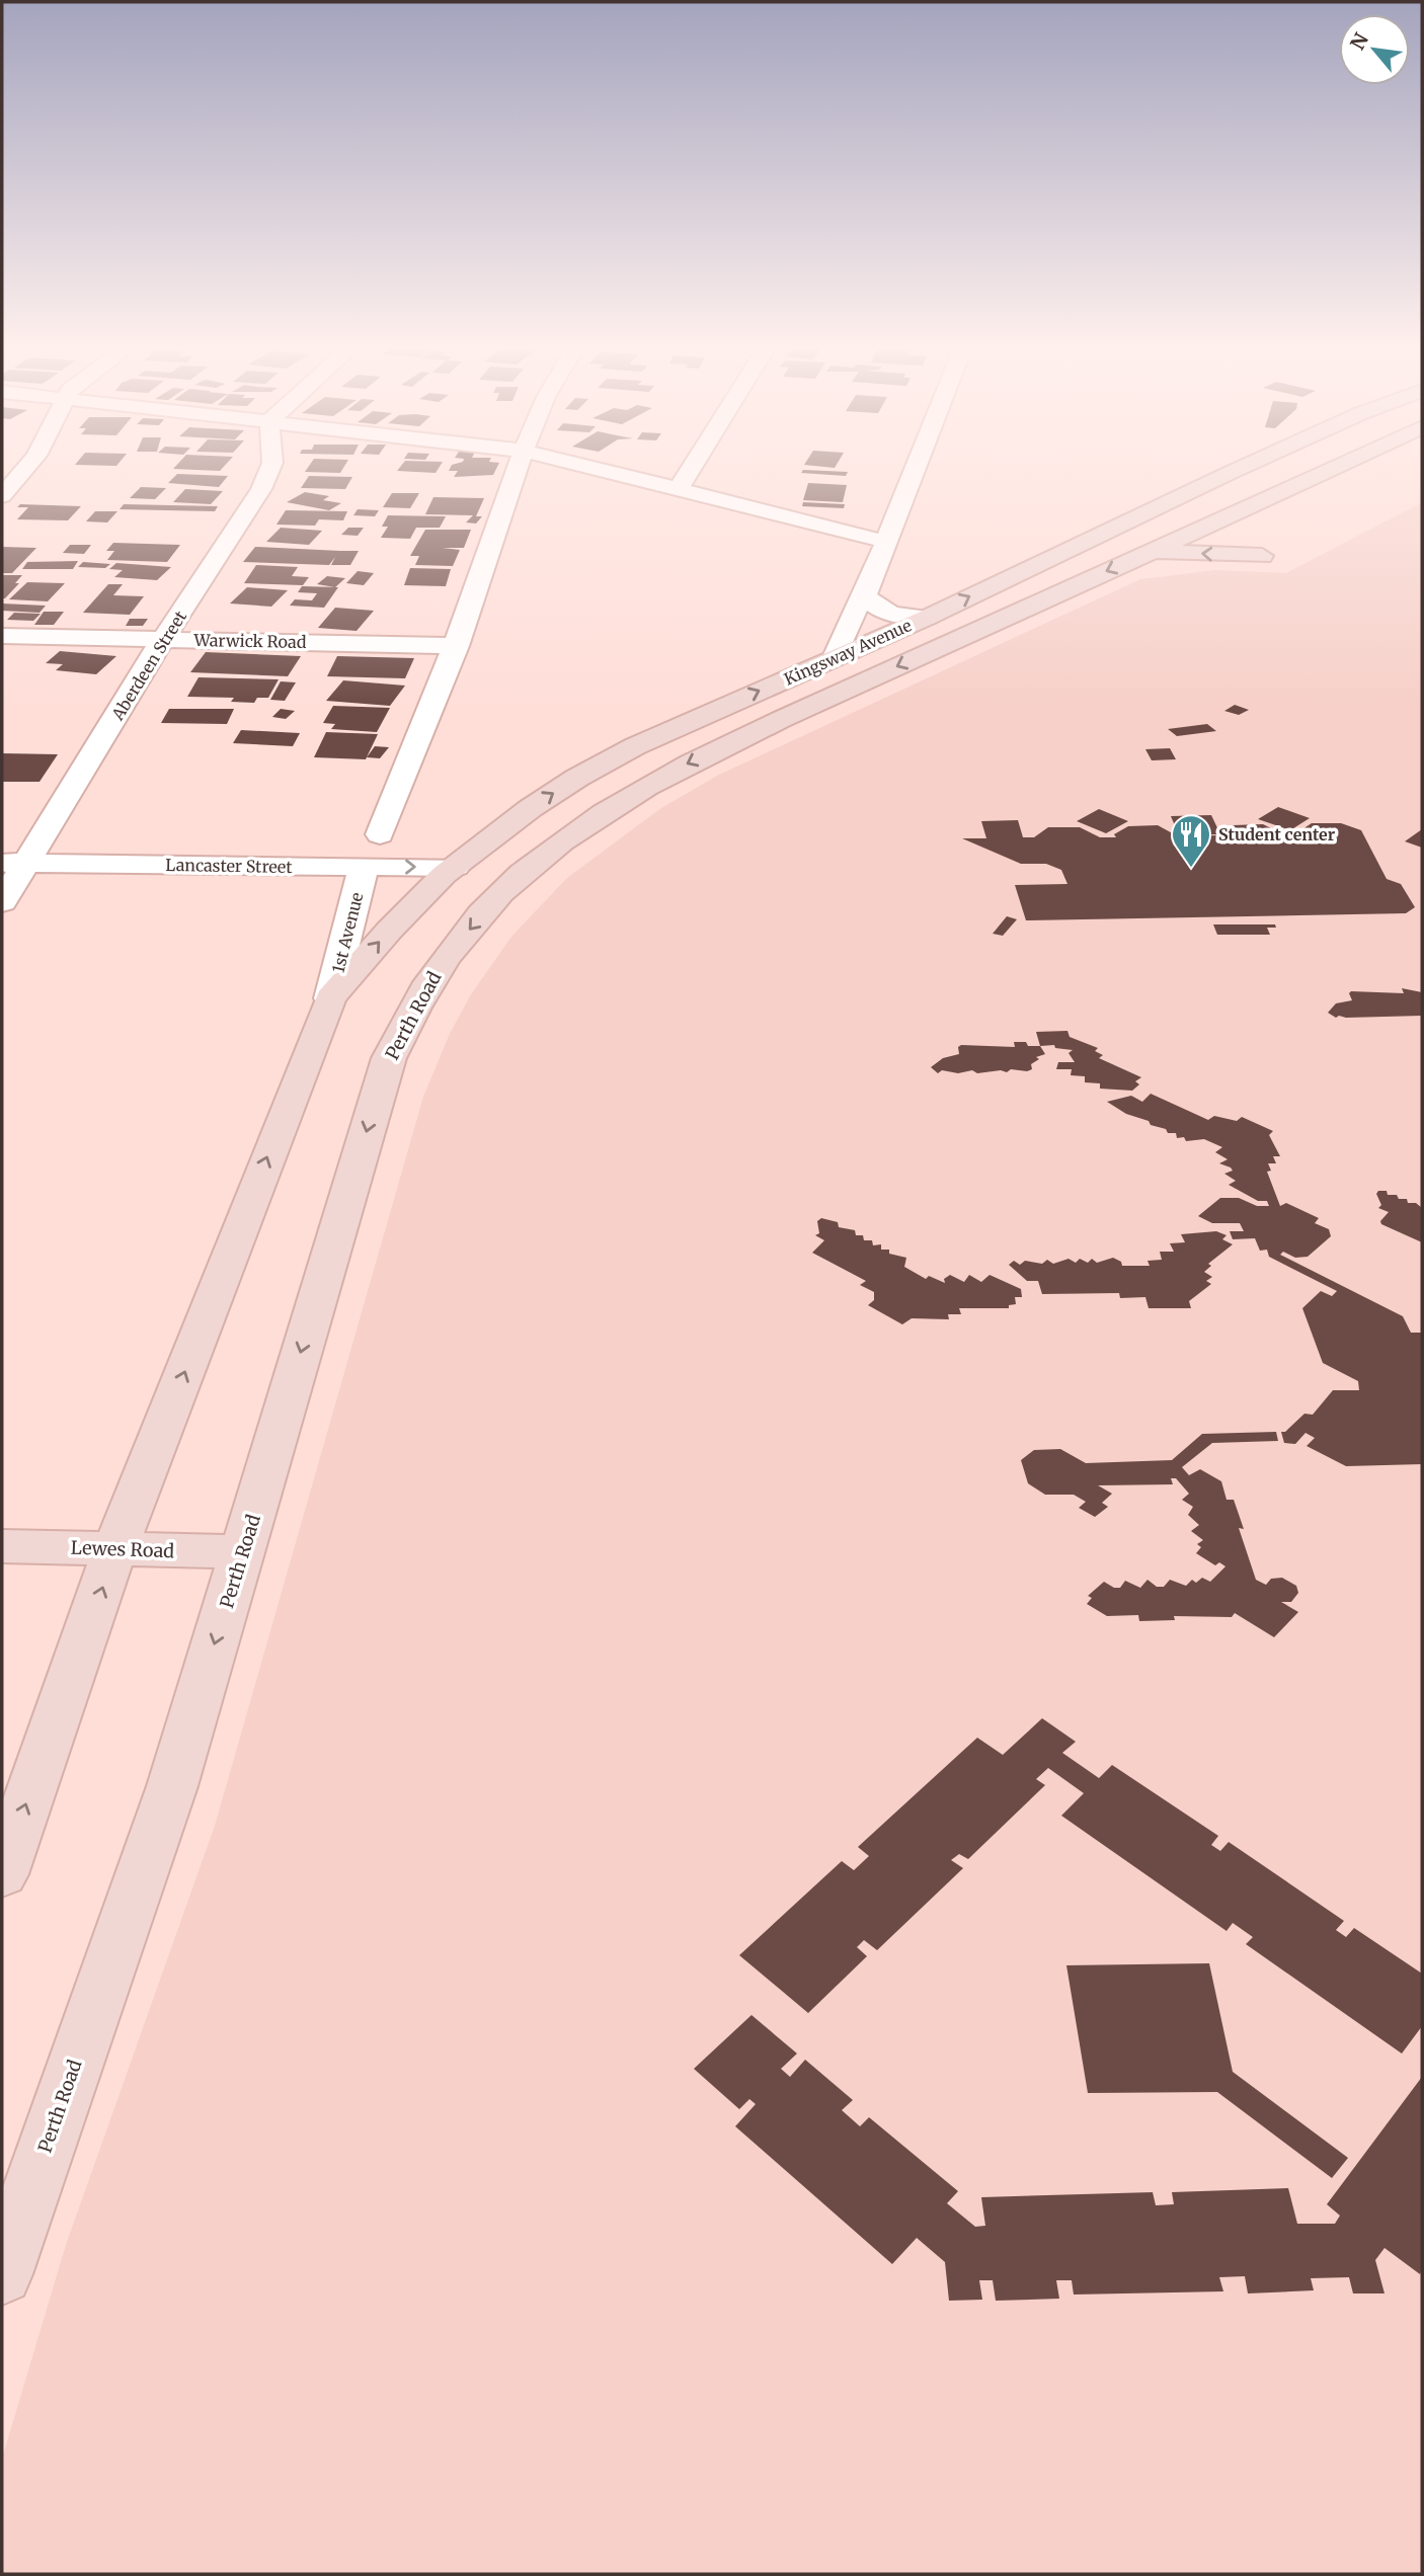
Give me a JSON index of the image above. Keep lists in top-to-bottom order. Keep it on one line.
{"streets":{"main road":["Kingsway Avenue","Perth Road","Lewes Road"],"street":["Warwick Road","Aberdeen Street","Lancaster Street","1st Avenue"]},"crossings":[["Warwick Road","Aberdeen Street"],["Kingsway Avenue","Lancaster Street"],["Kingsway Avenue","1st Avenue"],["Kingsway Avenue","Perth Road"],["Aberdeen Street","Lancaster Street"],["Lancaster Street","1st Avenue"],["Perth Road","Lewes Road"]],"places":{"restaurant":["Student center"]},"north":"top left"}
